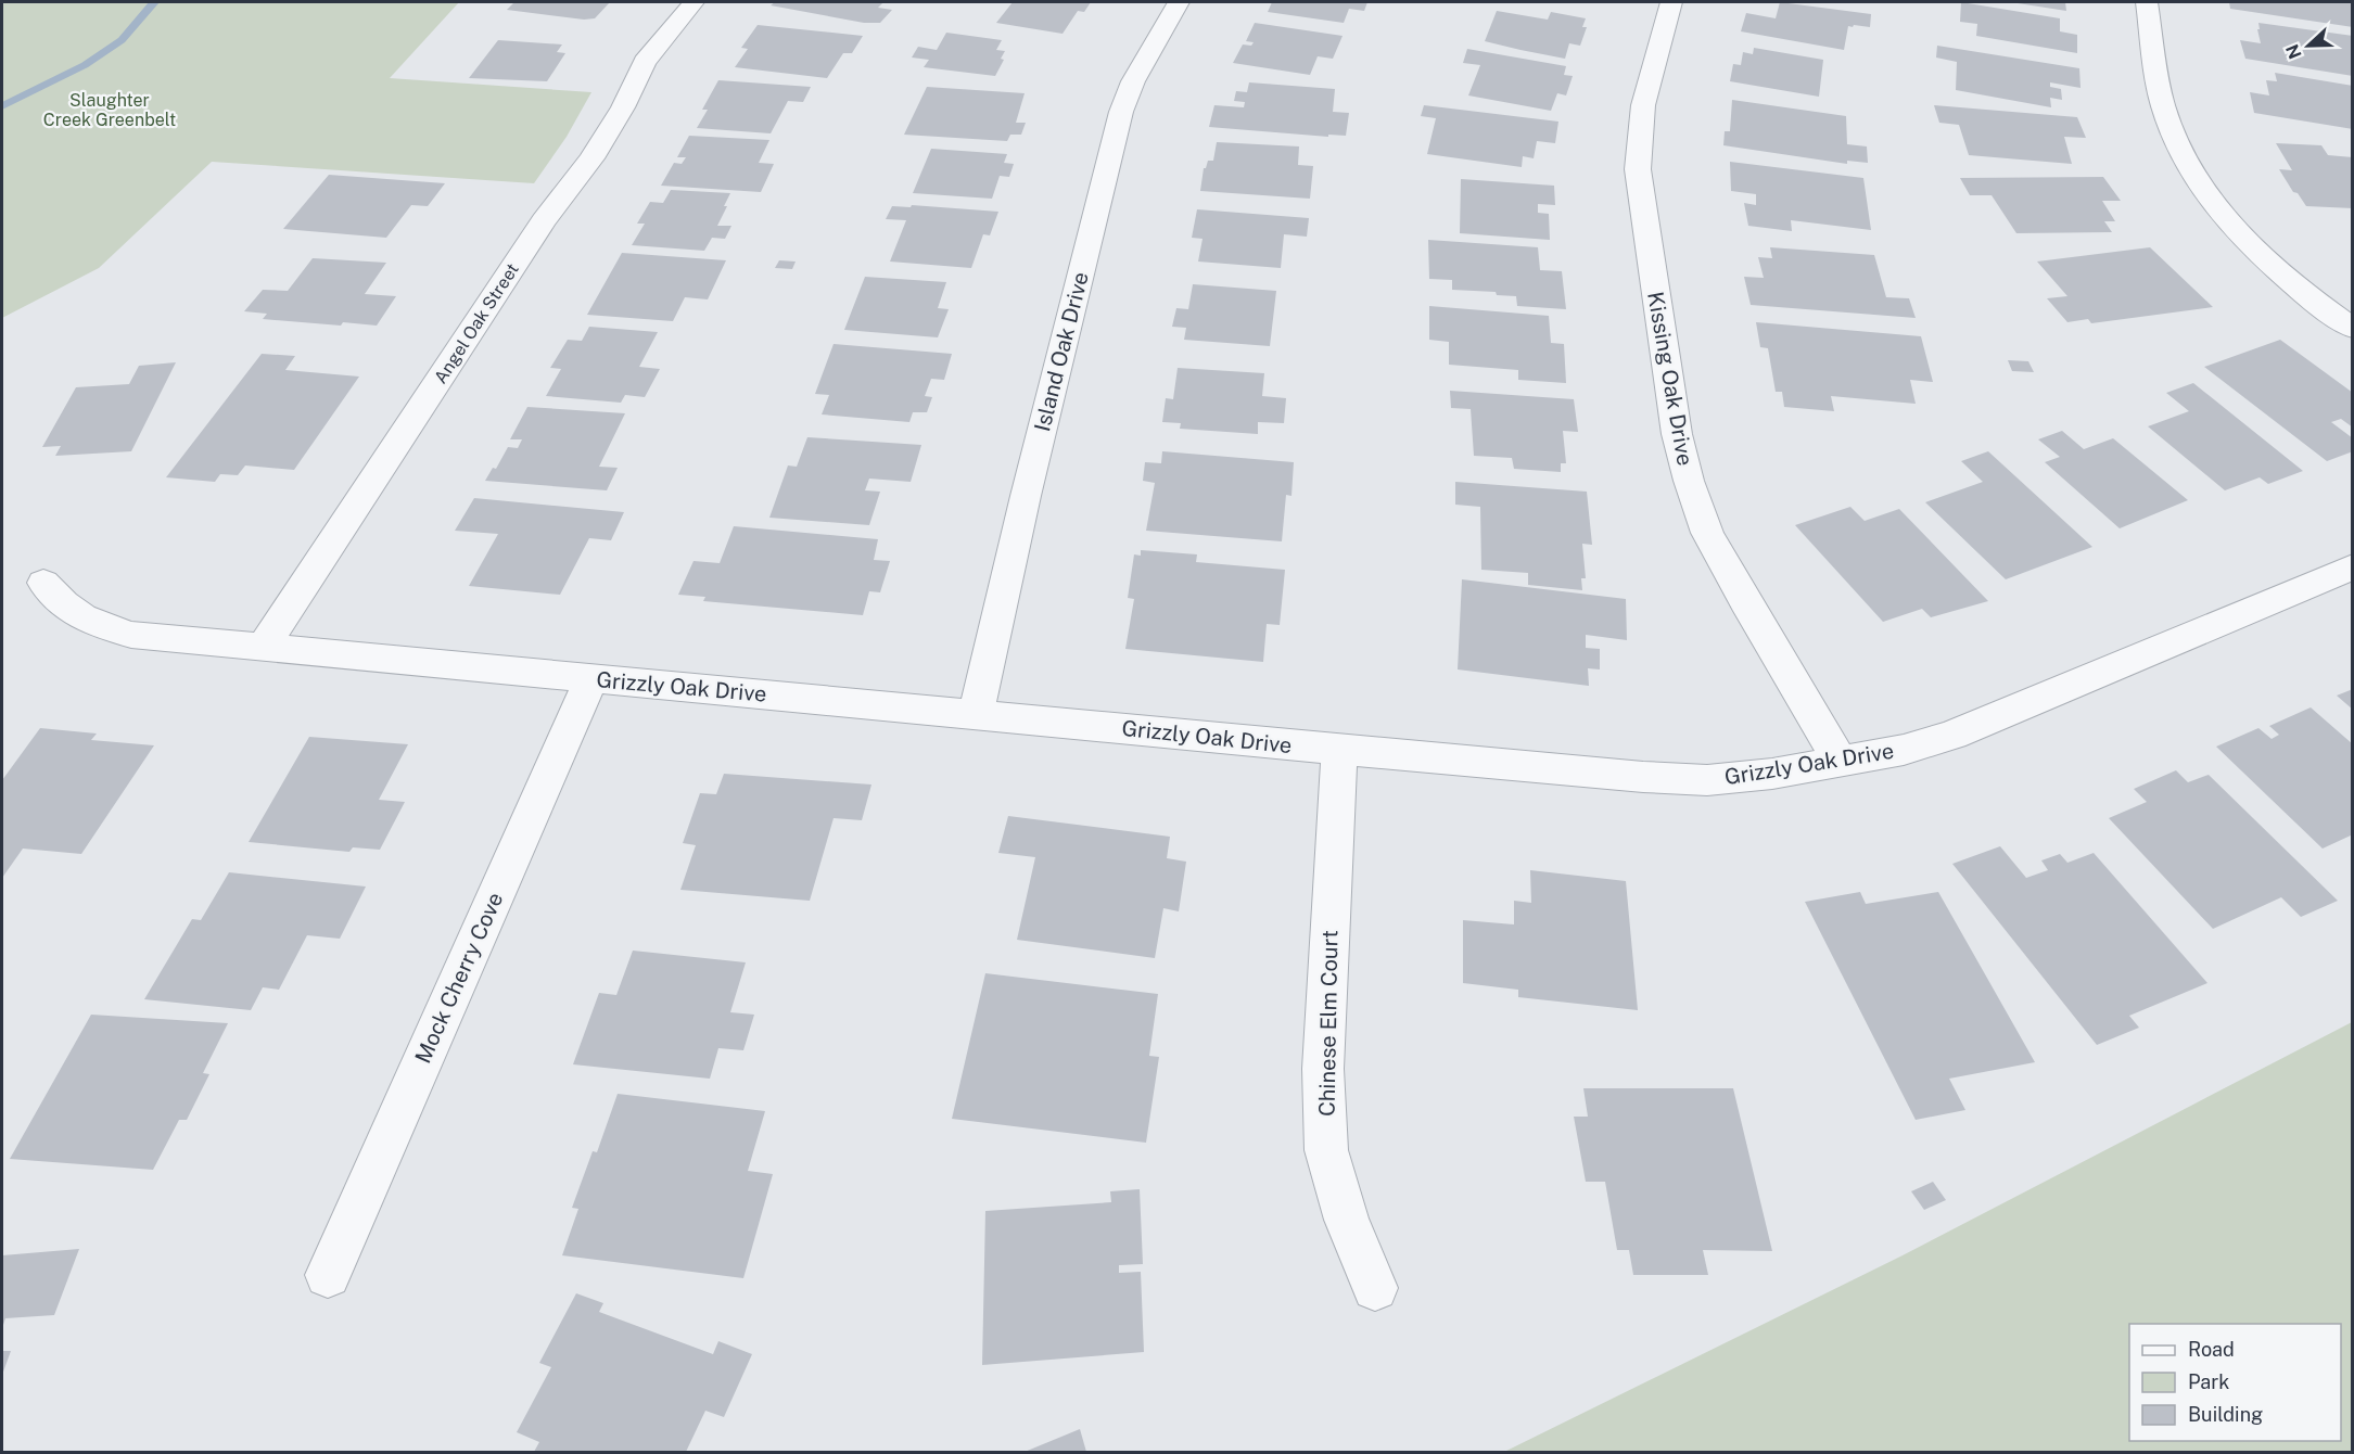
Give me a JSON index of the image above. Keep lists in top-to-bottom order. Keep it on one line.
{"streets":{"street":["Angel Oak Street","Island Oak Drive","Kissing Oak Drive","Grizzly Oak Drive","Mock Cherry Cove","Chinese Elm Court"]},"crossings":[["Angel Oak Street","Grizzly Oak Drive"],["Island Oak Drive","Grizzly Oak Drive"],["Kissing Oak Drive","Grizzly Oak Drive"],["Grizzly Oak Drive","Mock Cherry Cove"],["Grizzly Oak Drive","Chinese Elm Court"]],"parks":["Slaughter Creek Greenbelt"],"legend":["Road","Park","Building"],"north":"left"}
